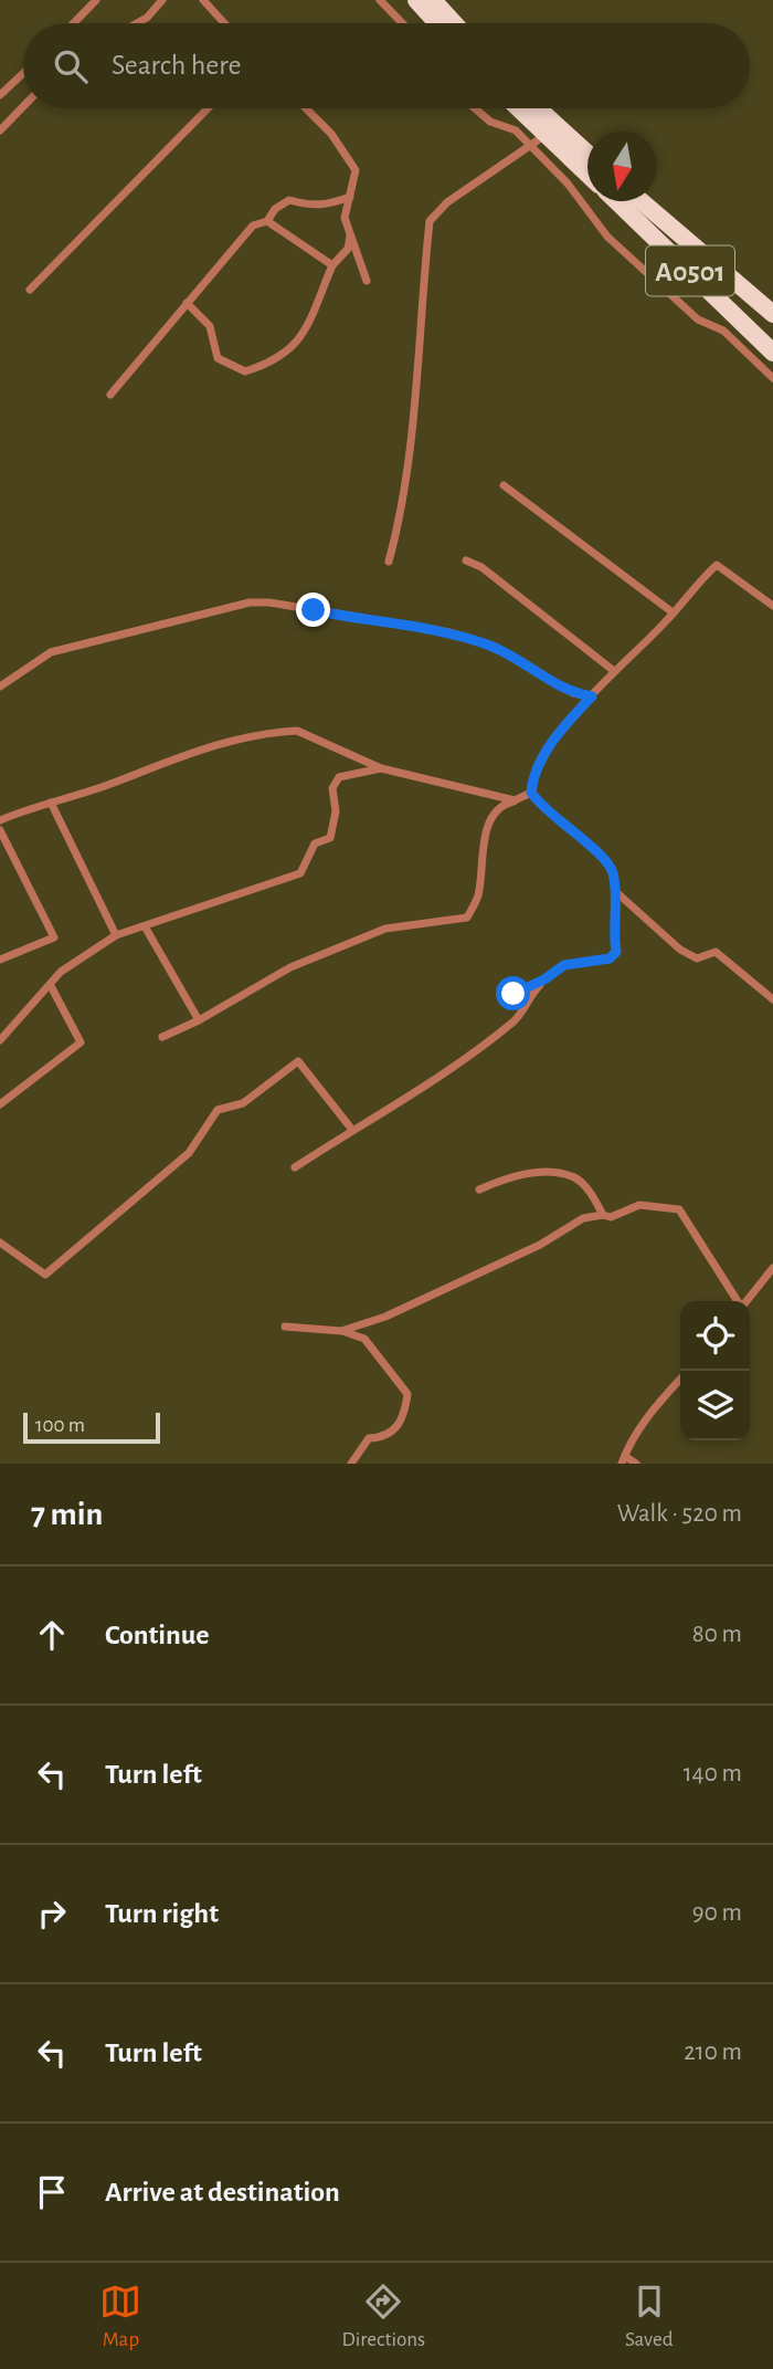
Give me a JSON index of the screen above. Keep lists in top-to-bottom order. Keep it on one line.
{"streets":{"highway":["A0501"]},"scale_bar":"100 m","north":"bottom","page":{"search":"Search here","scale":"100 m","heading":["7 min","Walk · 520 m"],"list":[["Continue","80 m"],["Turn left","140 m"],["Turn right","90 m"],["Turn left","210 m"],"Arrive at destination"],"nav":["Map","Directions","Saved"]}}
